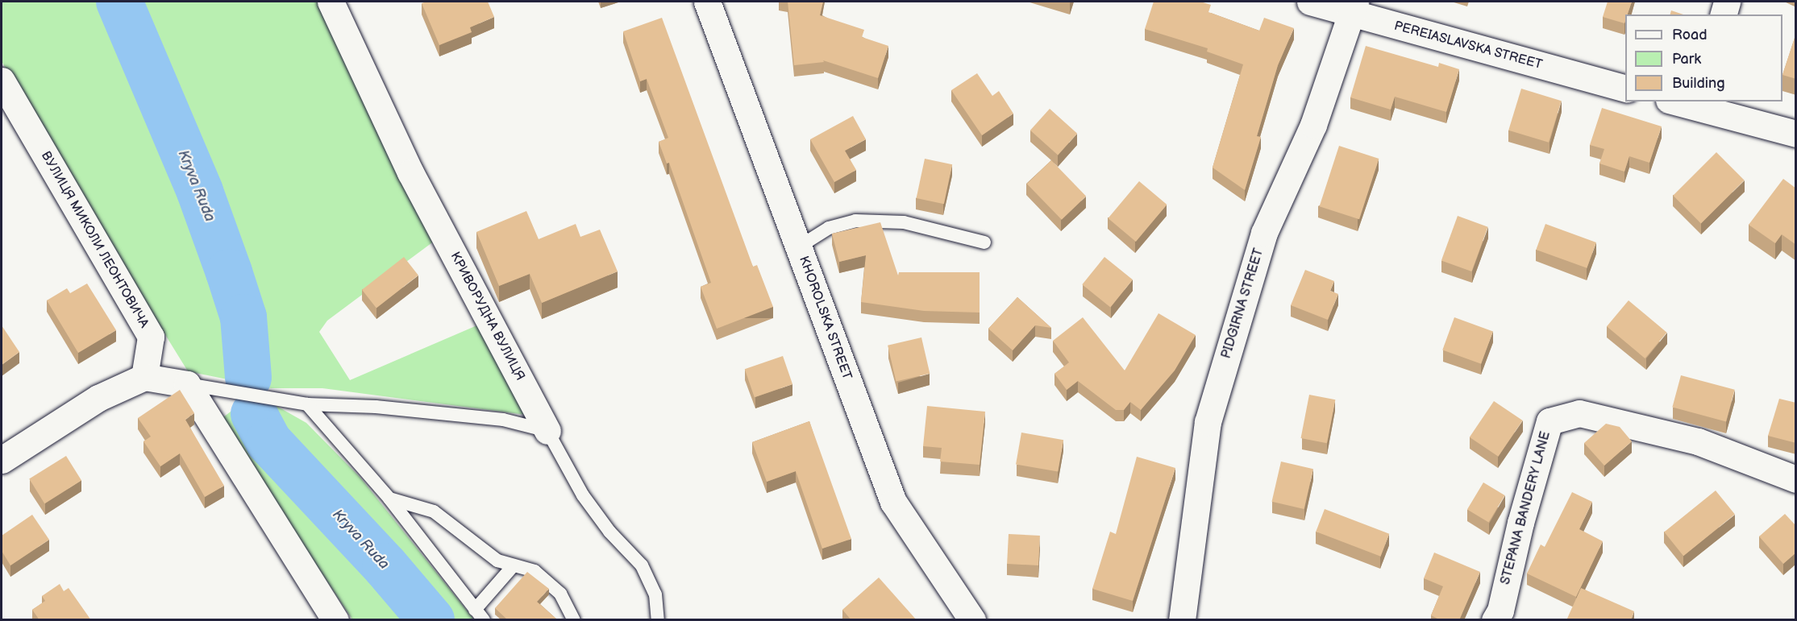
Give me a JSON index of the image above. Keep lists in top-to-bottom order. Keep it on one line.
{"streets":{"street":["PEREIASLAVSKA STREET","ВУЛИЦЯ МИКОЛИ ЛЕОНТОВИЧА","PIDGIRNA STREET","КРИВОРУДНА ВУЛИЦЯ","KHOROLSKA STREET","STEPANA BANDERY LANE"]},"crossings":[["PEREIASLAVSKA STREET","PIDGIRNA STREET"]],"water":["Kryva Ruda"],"legend":["Road","Park","Building"]}
